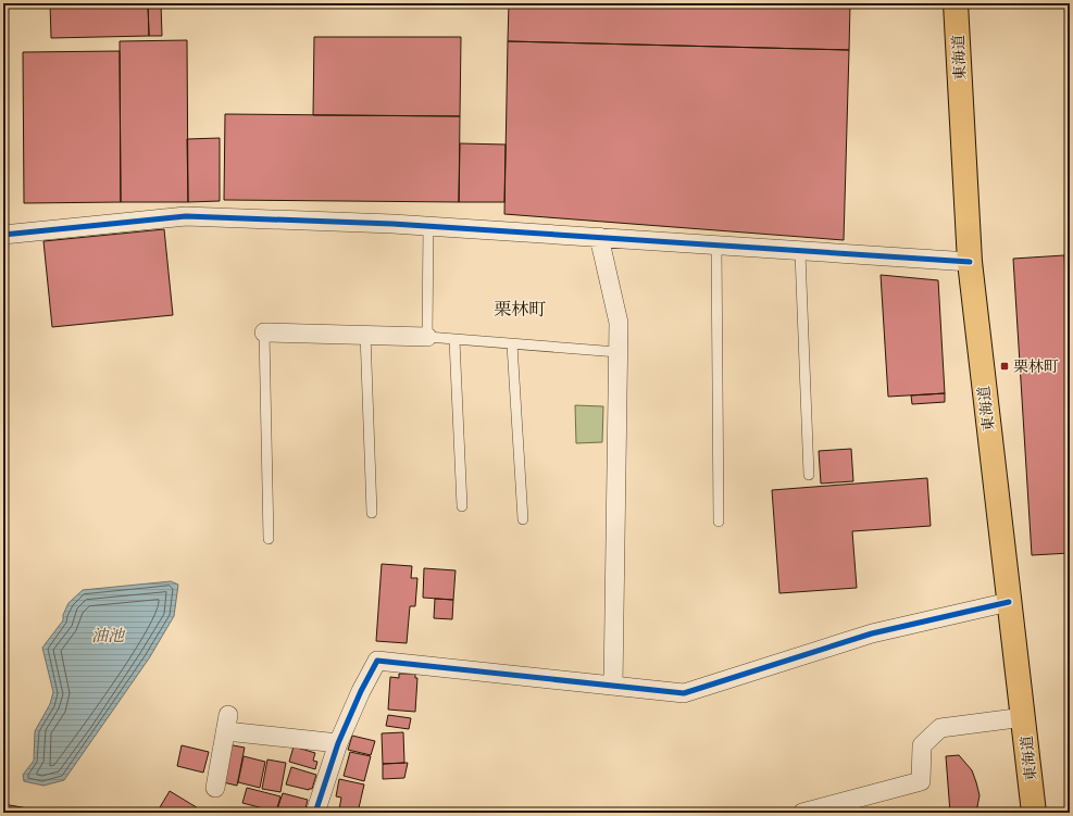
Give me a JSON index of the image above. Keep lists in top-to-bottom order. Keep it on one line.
{"streets":{"highway":["東海道"]},"districts":["栗林町"],"water":["油池"],"places":{"transit":["栗林町"]}}
